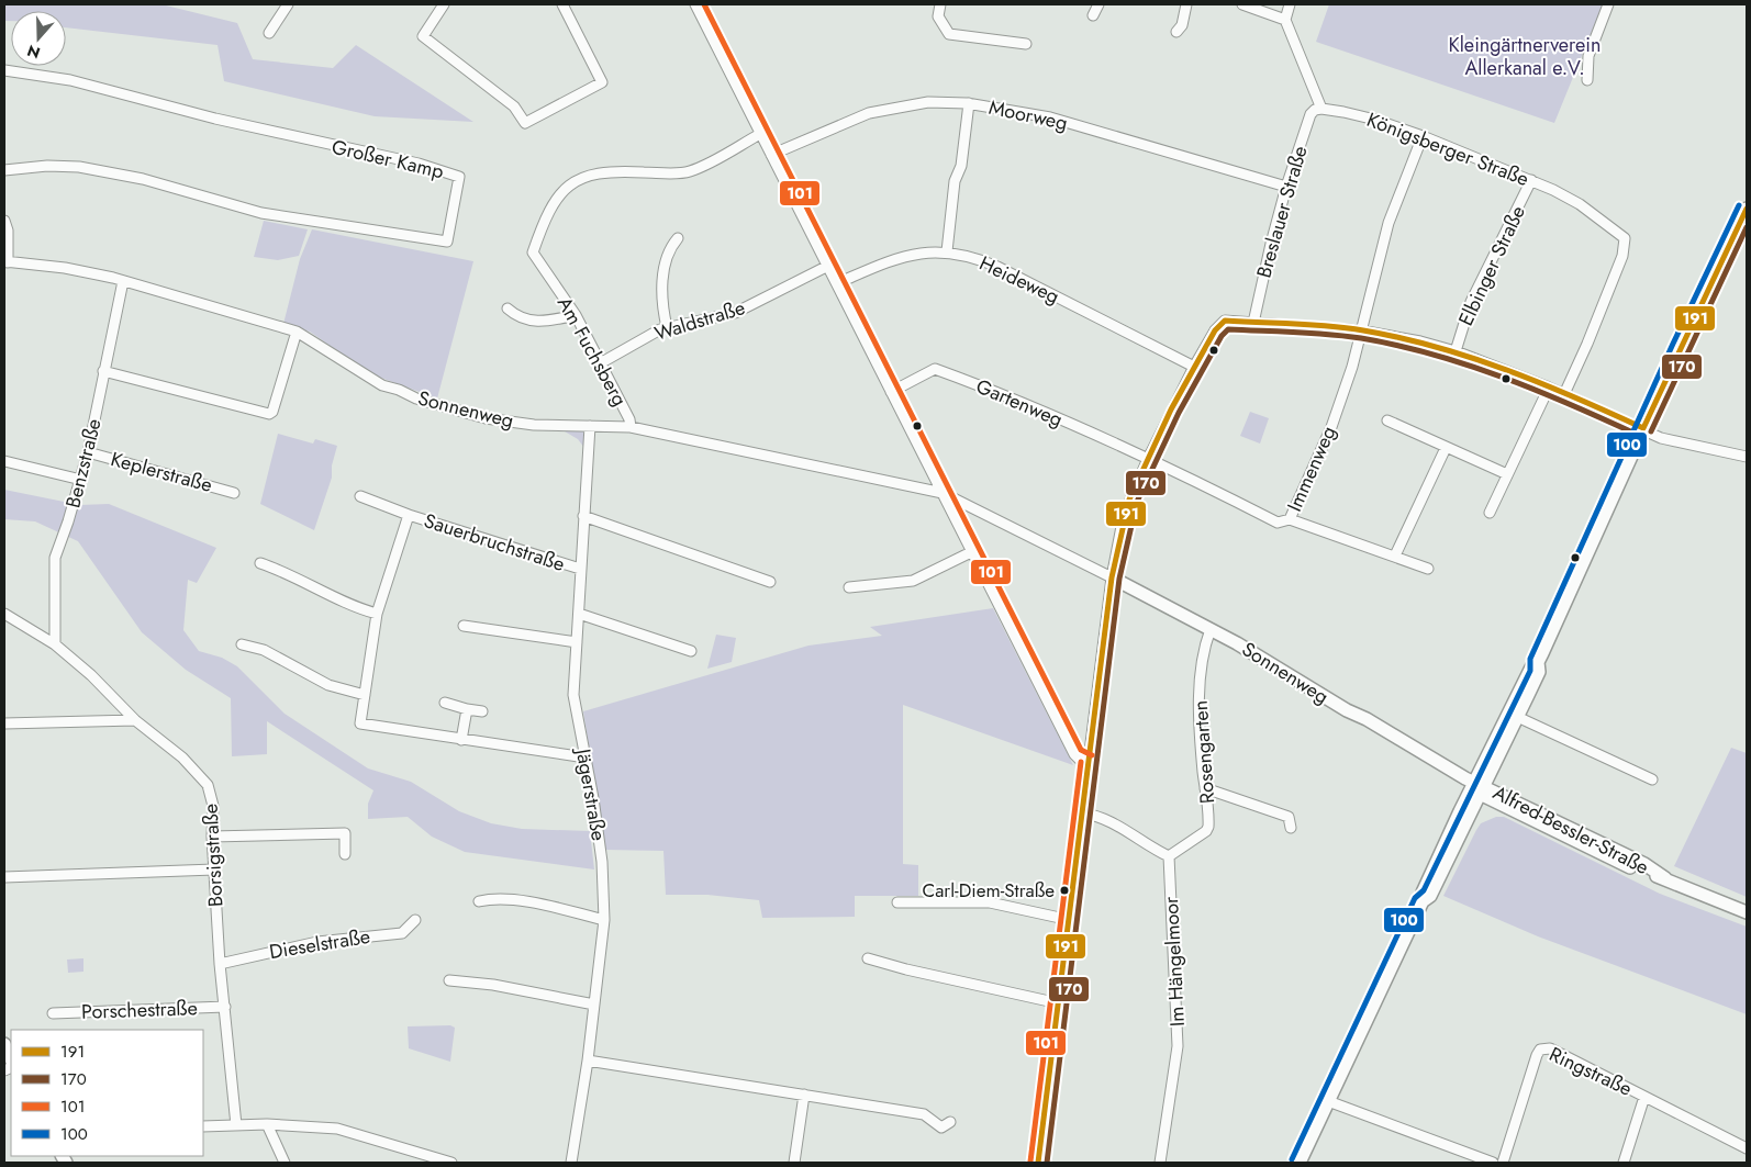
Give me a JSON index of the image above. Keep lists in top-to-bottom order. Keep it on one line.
{"streets":{"street":["Moorweg","Königsberger Straße","Großer Kamp","Breslauer Straße","Elbinger Straße","Heideweg","Waldstraße","Am Fuchsberg","Gartenweg","Sonnenweg","Benzstraße","Immenweg","Keplerstraße","Sauerbruchstraße","Rosengarten","Jägerstraße","Alfred-Bessler-Straße","Borsigstraße","Dieselstraße","Im Hängelmoor","Porschestraße","Ringstraße"]},"crossings":[["Moorweg","Breslauer Straße"],["Königsberger Straße","Breslauer Straße"],["Königsberger Straße","Elbinger Straße"],["Königsberger Straße","Immenweg"],["Waldstraße","Am Fuchsberg"],["Am Fuchsberg","Sonnenweg"],["Gartenweg","Immenweg"],["Sonnenweg","Benzstraße"],["Sonnenweg","Rosengarten"],["Sonnenweg","Jägerstraße"],["Sonnenweg","Alfred-Bessler-Straße"],["Benzstraße","Keplerstraße"],["Benzstraße","Borsigstraße"],["Sauerbruchstraße","Jägerstraße"],["Rosengarten","Im Hängelmoor"],["Borsigstraße","Dieselstraße"],["Borsigstraße","Porschestraße"]],"parks":["Kleingärtnerverein Allerkanal e.V."],"places":["Carl-Diem-Straße"],"lines":["transit line 101","transit line 100","transit line 191","transit line 170"],"legend":["191","170","101","100"],"north":"bottom"}
